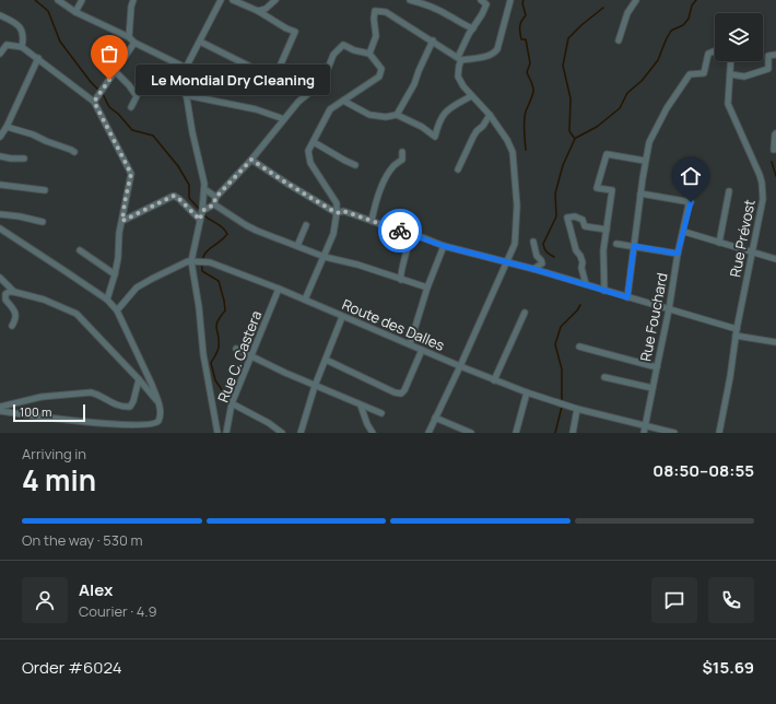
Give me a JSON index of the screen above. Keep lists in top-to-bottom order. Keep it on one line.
{"streets":{"street":["Rue Prévost","Rue Fouchard","Route des Dalles","Rue C. Castera"]},"crossings":[["Rue Fouchard","Route des Dalles"],["Route des Dalles","Rue C. Castera"]],"places":["Le Mondial Dry Cleaning"],"scale_bar":"100 m","page":{"bubble":"Le Mondial Dry Cleaning","scale":"100 m","heading":["4 min","Arriving in","08:50–08:55"],"panel":["Alex","Courier · 4.9","Order #6024","$15.69"],"bar":"On the way · 530 m"}}
